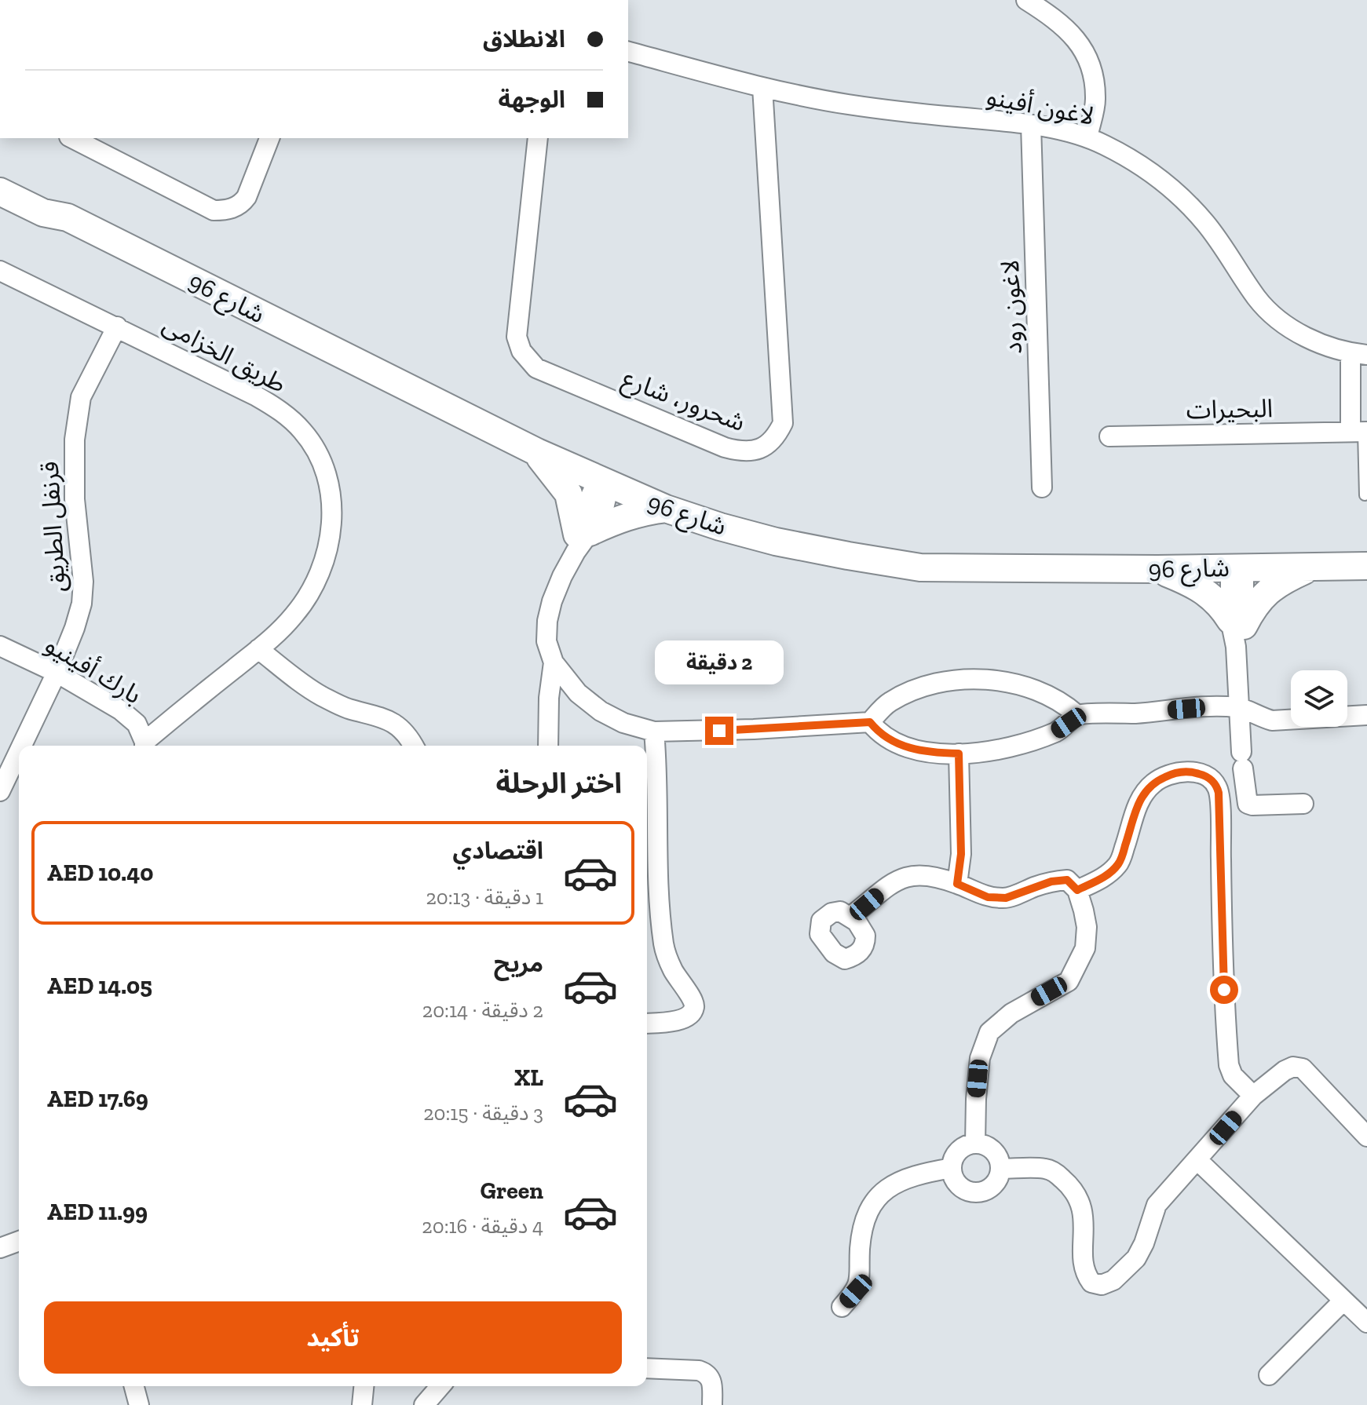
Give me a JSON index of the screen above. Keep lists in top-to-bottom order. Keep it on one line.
{"streets":{"street":["لاغون أفينو","شارع 96","لاغون رود","طريق الخزامى","شحرور، شارع","البحيرات","قرنفل الطريق","بارك أفينيو"]},"crossings":[["لاغون أفينو","لاغون رود"],["لاغون أفينو","شحرور، شارع"],["طريق الخزامى","قرنفل الطريق"],["طريق الخزامى","بارك أفينيو"],["قرنفل الطريق","بارك أفينيو"]],"page":{"banner":["الانطلاق","الوجهة"],"bubble":"2 دقيقة","heading":"اختر الرحلة","list":[{"name":"اقتصادي","note":"1 دقيقة · 20:13","value":"AED 10.40"},{"name":"مريح","note":"2 دقيقة · 20:14","value":"AED 14.05"},{"name":"XL","note":"3 دقيقة · 20:15","value":"AED 17.69"},{"name":"Green","note":"4 دقيقة · 20:16","value":"AED 11.99"}],"buttons":"تأكيد"}}
